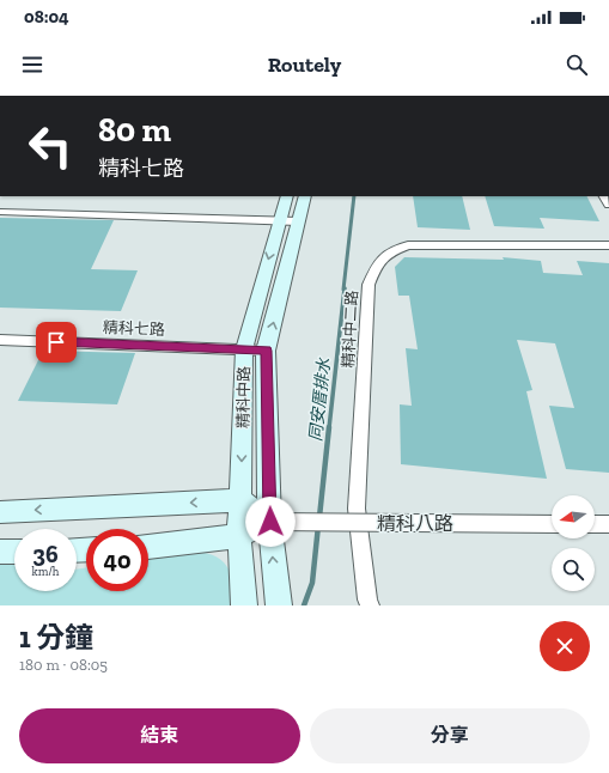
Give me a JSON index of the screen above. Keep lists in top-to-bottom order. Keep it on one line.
{"streets":{"street":["精科七路","精科中二路","精科中路","精科八路"]},"crossings":[["精科七路","精科中路"],["精科中路","精科八路"]],"water":["同安厝排水"],"north":"left","page":{"status":"08:04","header":"Routely","turn":["80 m","精科七路"],"speed":"36 km/h","limit":"40","heading":["1 分鐘","180 m · 08:05"],"buttons":["結束","分享"]}}
